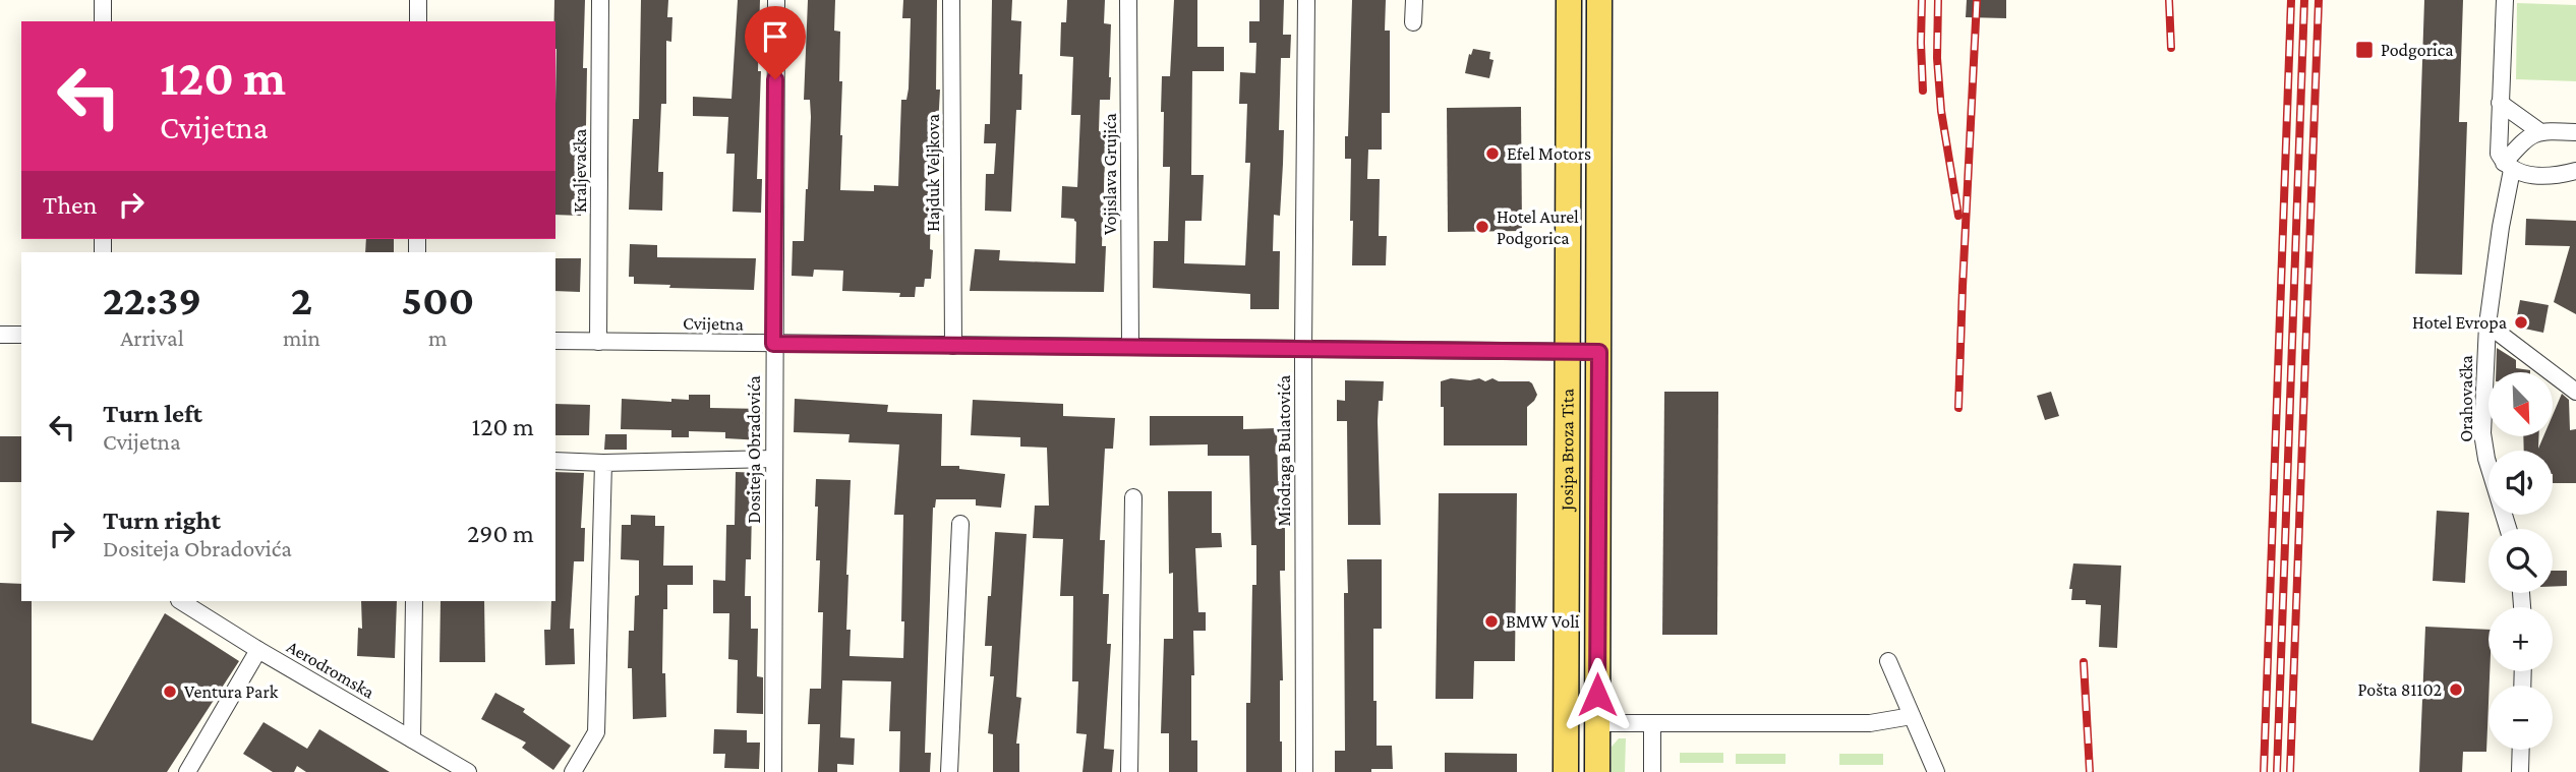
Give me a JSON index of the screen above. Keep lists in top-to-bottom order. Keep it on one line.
{"streets":{"main road":["Josipa Broza Tita"],"street":["Kraljevačka","Hajduk Veljkova","Vojislava Grujića","Cvijetna","Orahovačka","Dositeja Obradovića","Miodraga Bulatovića","Aerodromska"]},"crossings":[["Kraljevačka","Cvijetna"],["Hajduk Veljkova","Cvijetna"],["Vojislava Grujića","Cvijetna"],["Cvijetna","Dositeja Obradovića"],["Cvijetna","Josipa Broza Tita"],["Cvijetna","Miodraga Bulatovića"]],"places":{"transit":["Podgorica"],"other":["Efel Motors","Hotel Aurel Podgorica","Hotel Evropa","BMW Voli","Pošta 81102","Ventura Park"]},"north":"bottom right","page":{"turn":["120 m","Cvijetna"],"then":"Then","eta":["22:39","Arrival","2","min","500","m"],"map_buttons":["+","−"],"list":[{"name":"Turn left","note":"Cvijetna","value":"120 m"},{"name":"Turn right","note":"Dositeja Obradovića","value":"290 m"}]}}
